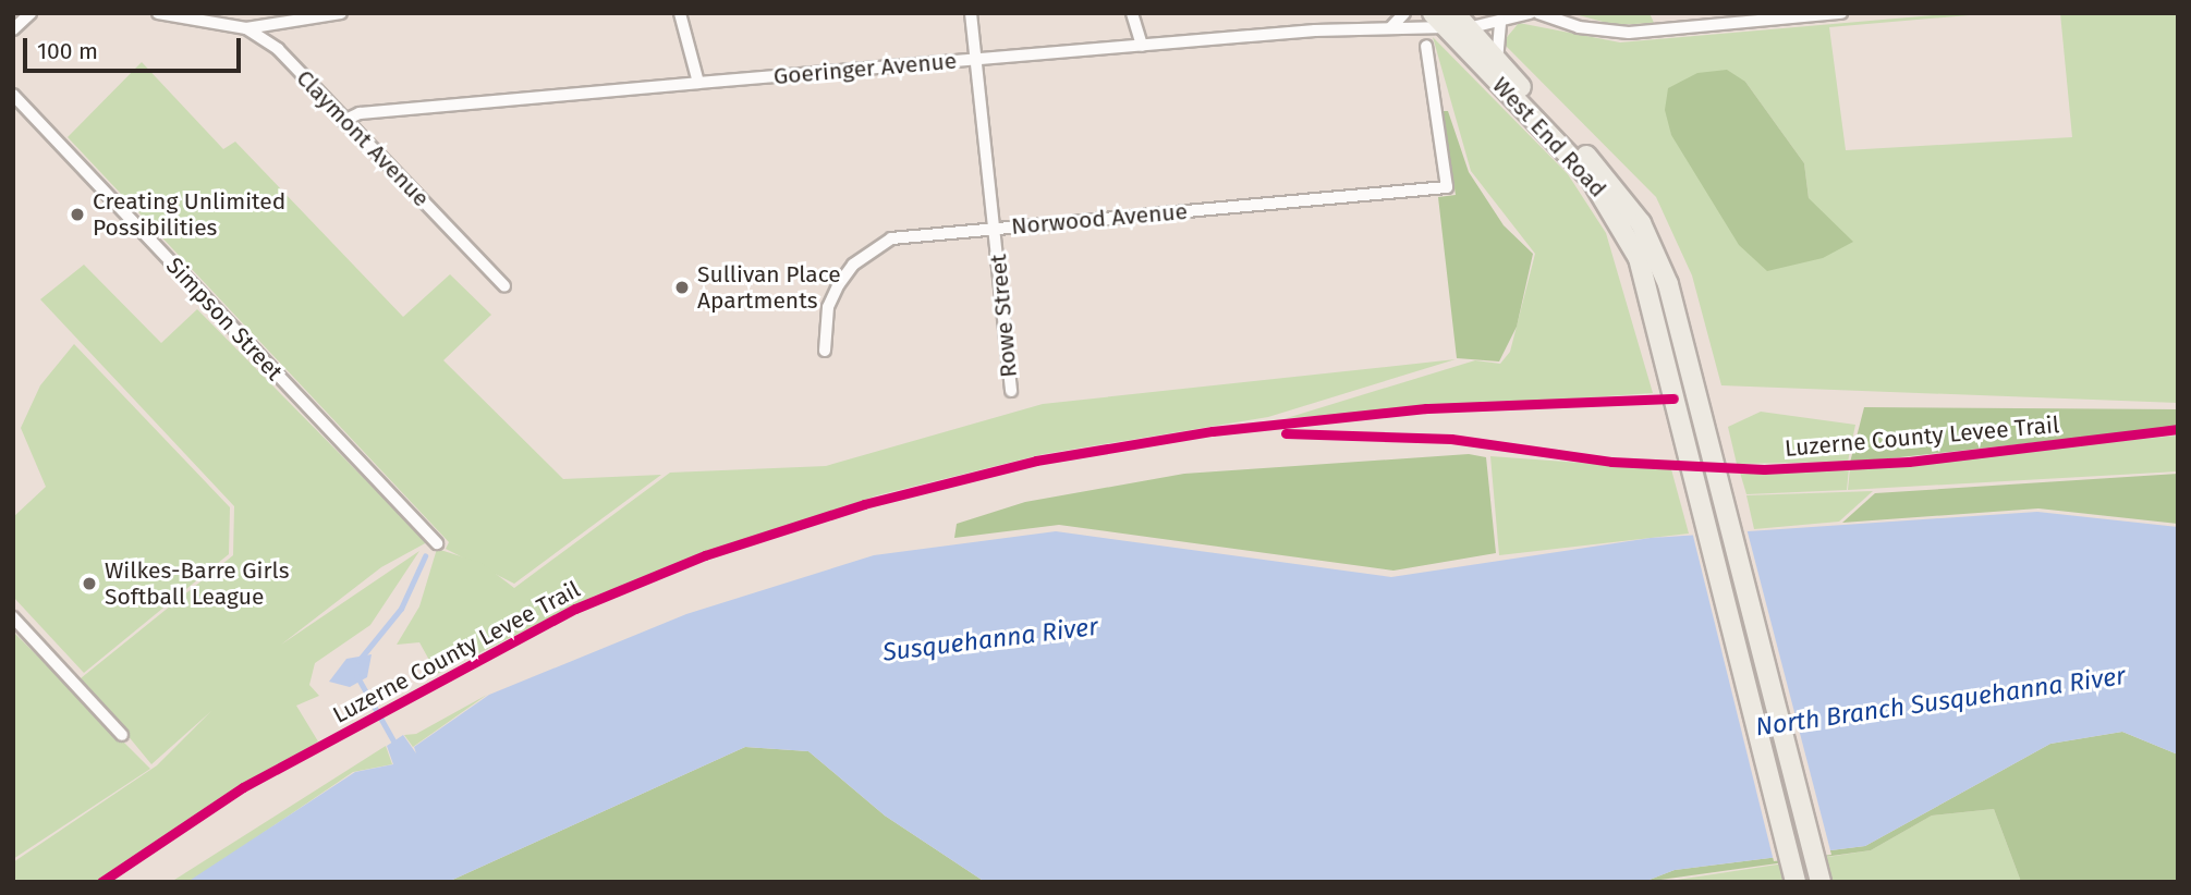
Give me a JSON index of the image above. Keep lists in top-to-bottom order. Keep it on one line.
{"streets":{"main road":["West End Road"],"street":["Goeringer Avenue","Claymont Avenue","Norwood Avenue","Rowe Street","Simpson Street"],"cycle path":["Luzerne County Levee Trail"]},"crossings":[["Goeringer Avenue","West End Road"],["Goeringer Avenue","Claymont Avenue"],["Goeringer Avenue","Rowe Street"],["Norwood Avenue","Rowe Street"]],"water":["Susquehanna River","North Branch Susquehanna River"],"places":["Creating Unlimited Possibilities","Sullivan Place Apartments","Wilkes-Barre Girls Softball League"],"scale_bar":"100 m"}
